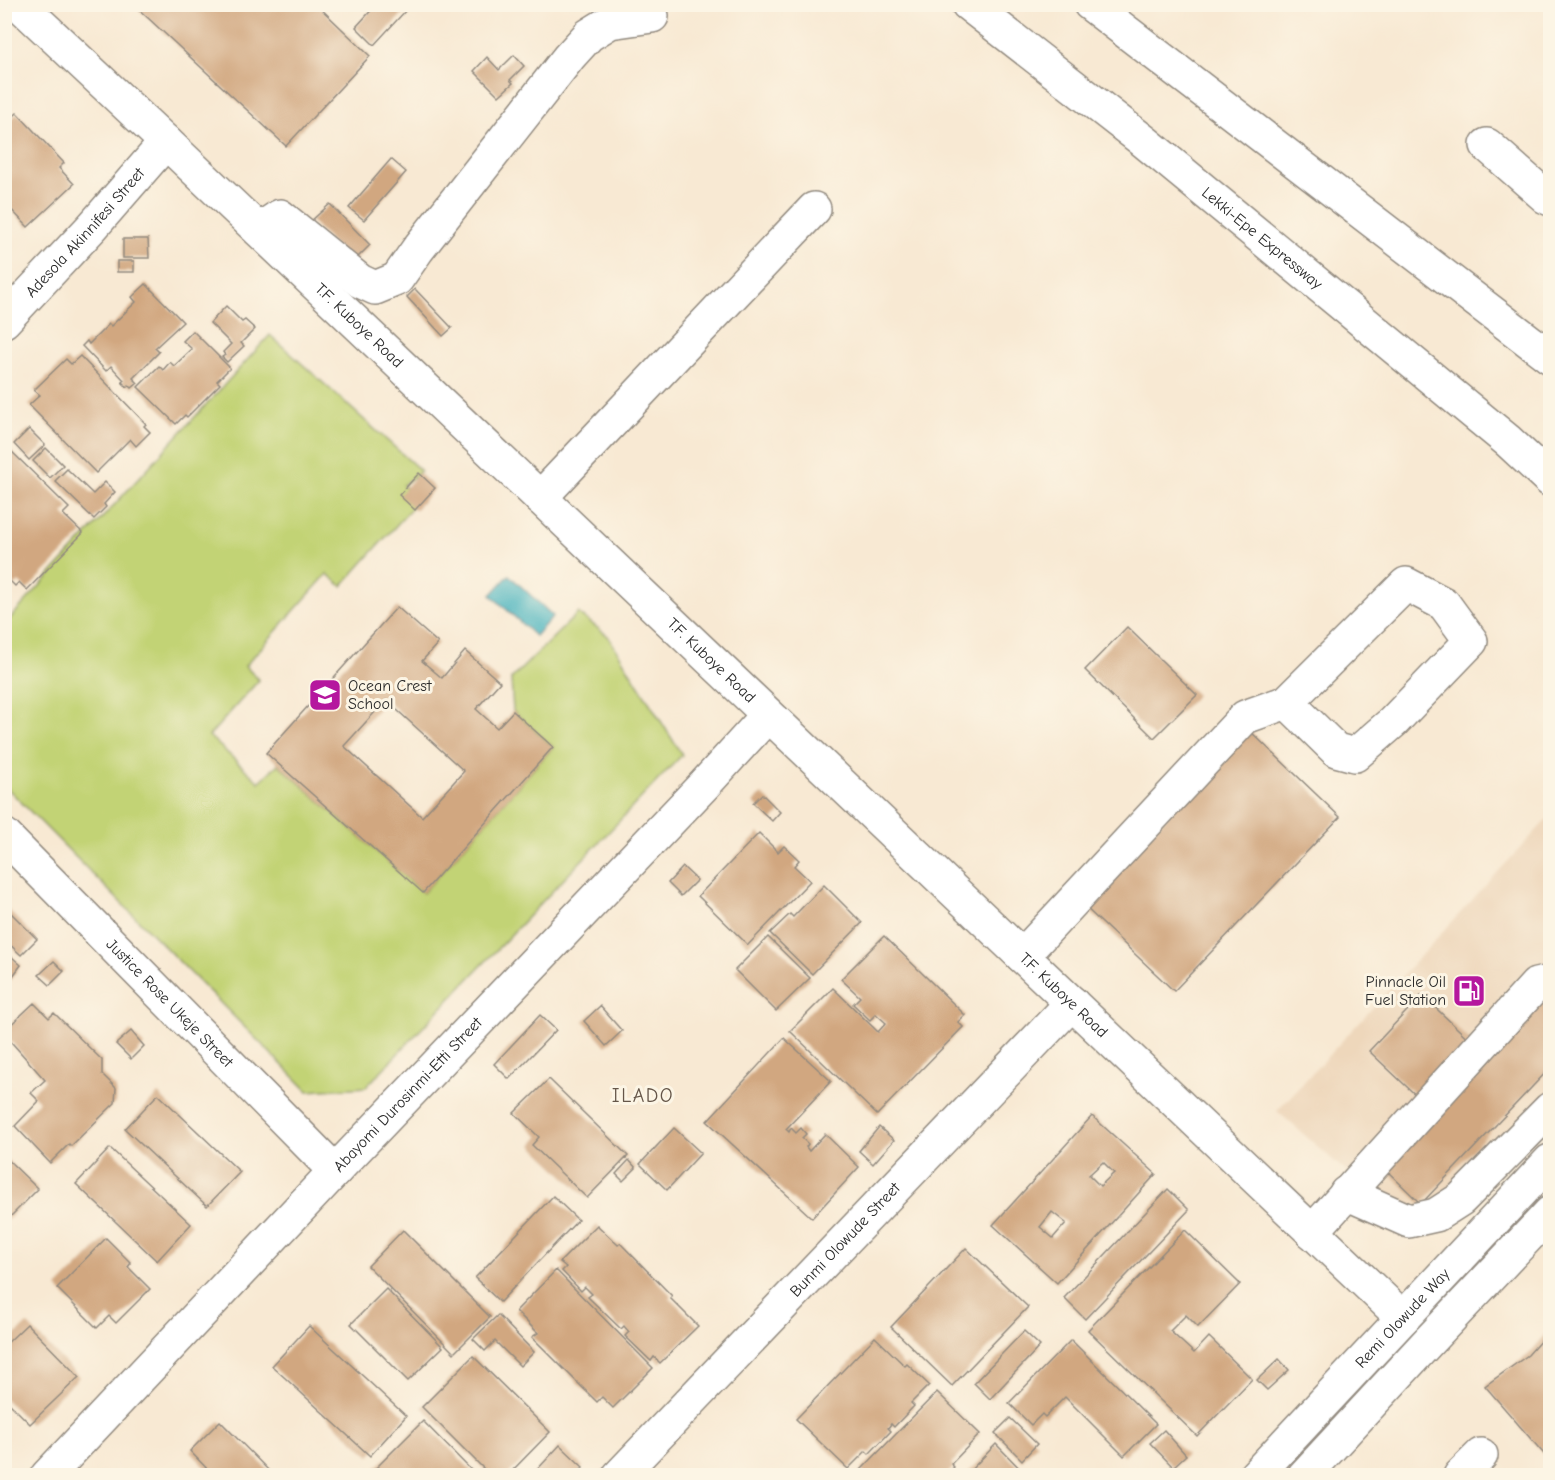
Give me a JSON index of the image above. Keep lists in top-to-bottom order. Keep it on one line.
{"streets":{"main road":["Adesola Akinnifesi Street","Lekki-Epe Expressway","T.F. Kuboye Road","Justice Rose Ukeje Street","Abayomi Durosinmi-Etti Street","Bunmi Olowude Street","Remi Olowude Way"]},"crossings":[["Adesola Akinnifesi Street","T.F. Kuboye Road"],["T.F. Kuboye Road","Abayomi Durosinmi-Etti Street"],["T.F. Kuboye Road","Bunmi Olowude Street"],["T.F. Kuboye Road","Remi Olowude Way"],["Justice Rose Ukeje Street","Abayomi Durosinmi-Etti Street"]],"districts":["ILADO"],"places":{"school or university":["Ocean Crest School"],"fuel station":["Pinnacle Oil Fuel Station"]}}
